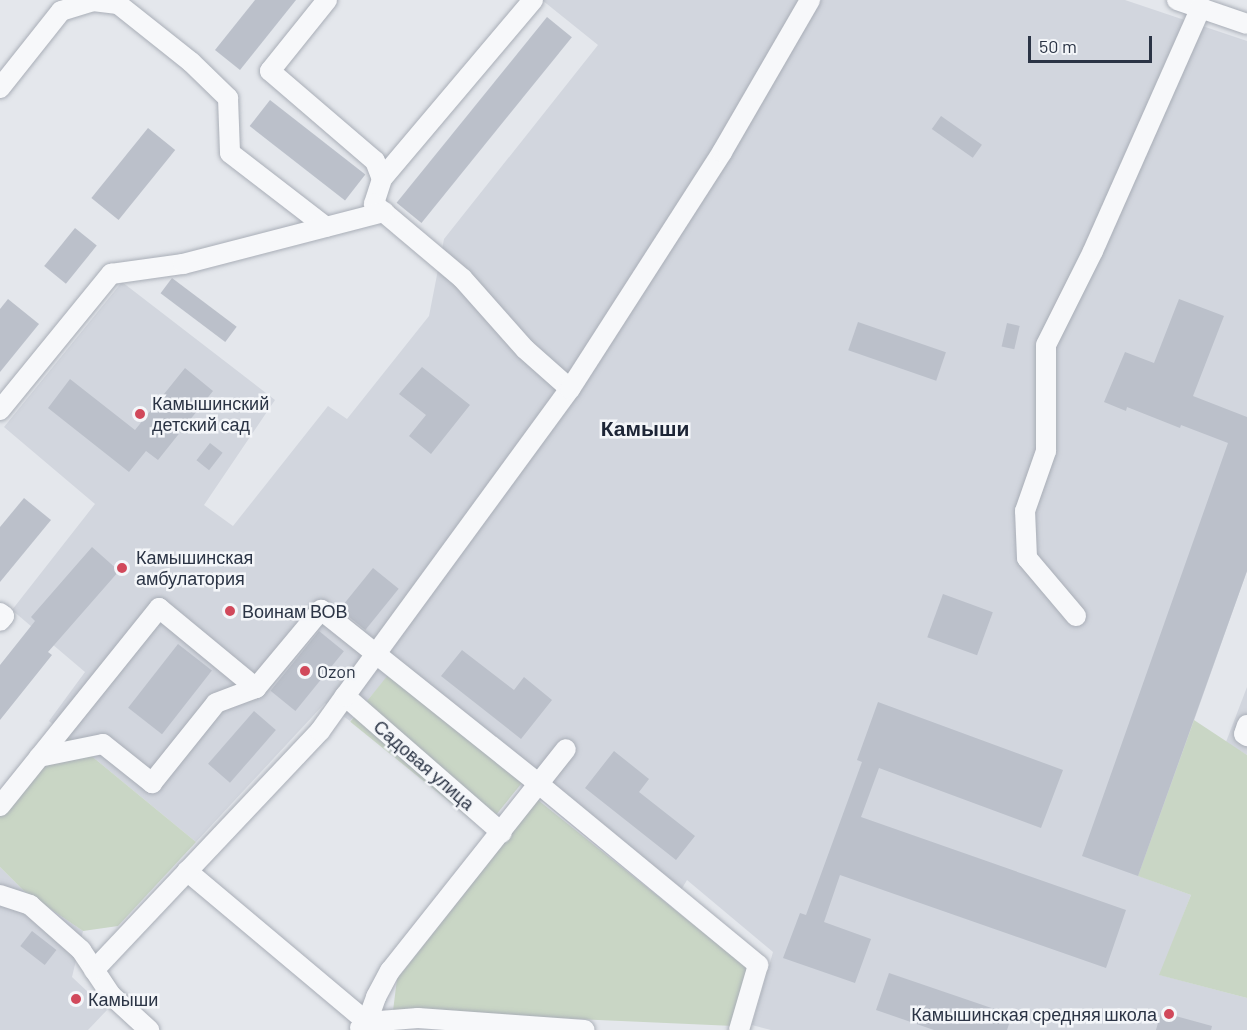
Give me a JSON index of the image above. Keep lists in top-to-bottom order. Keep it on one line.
{"streets":{"street":["Садовая улица"]},"districts":["Камыши"],"places":["Камышинский детский сад","Камышинская амбулатория","Воинам ВОВ","Ozon","Камыши","Камышинская средняя школа"],"scale_bar":"50 m"}
